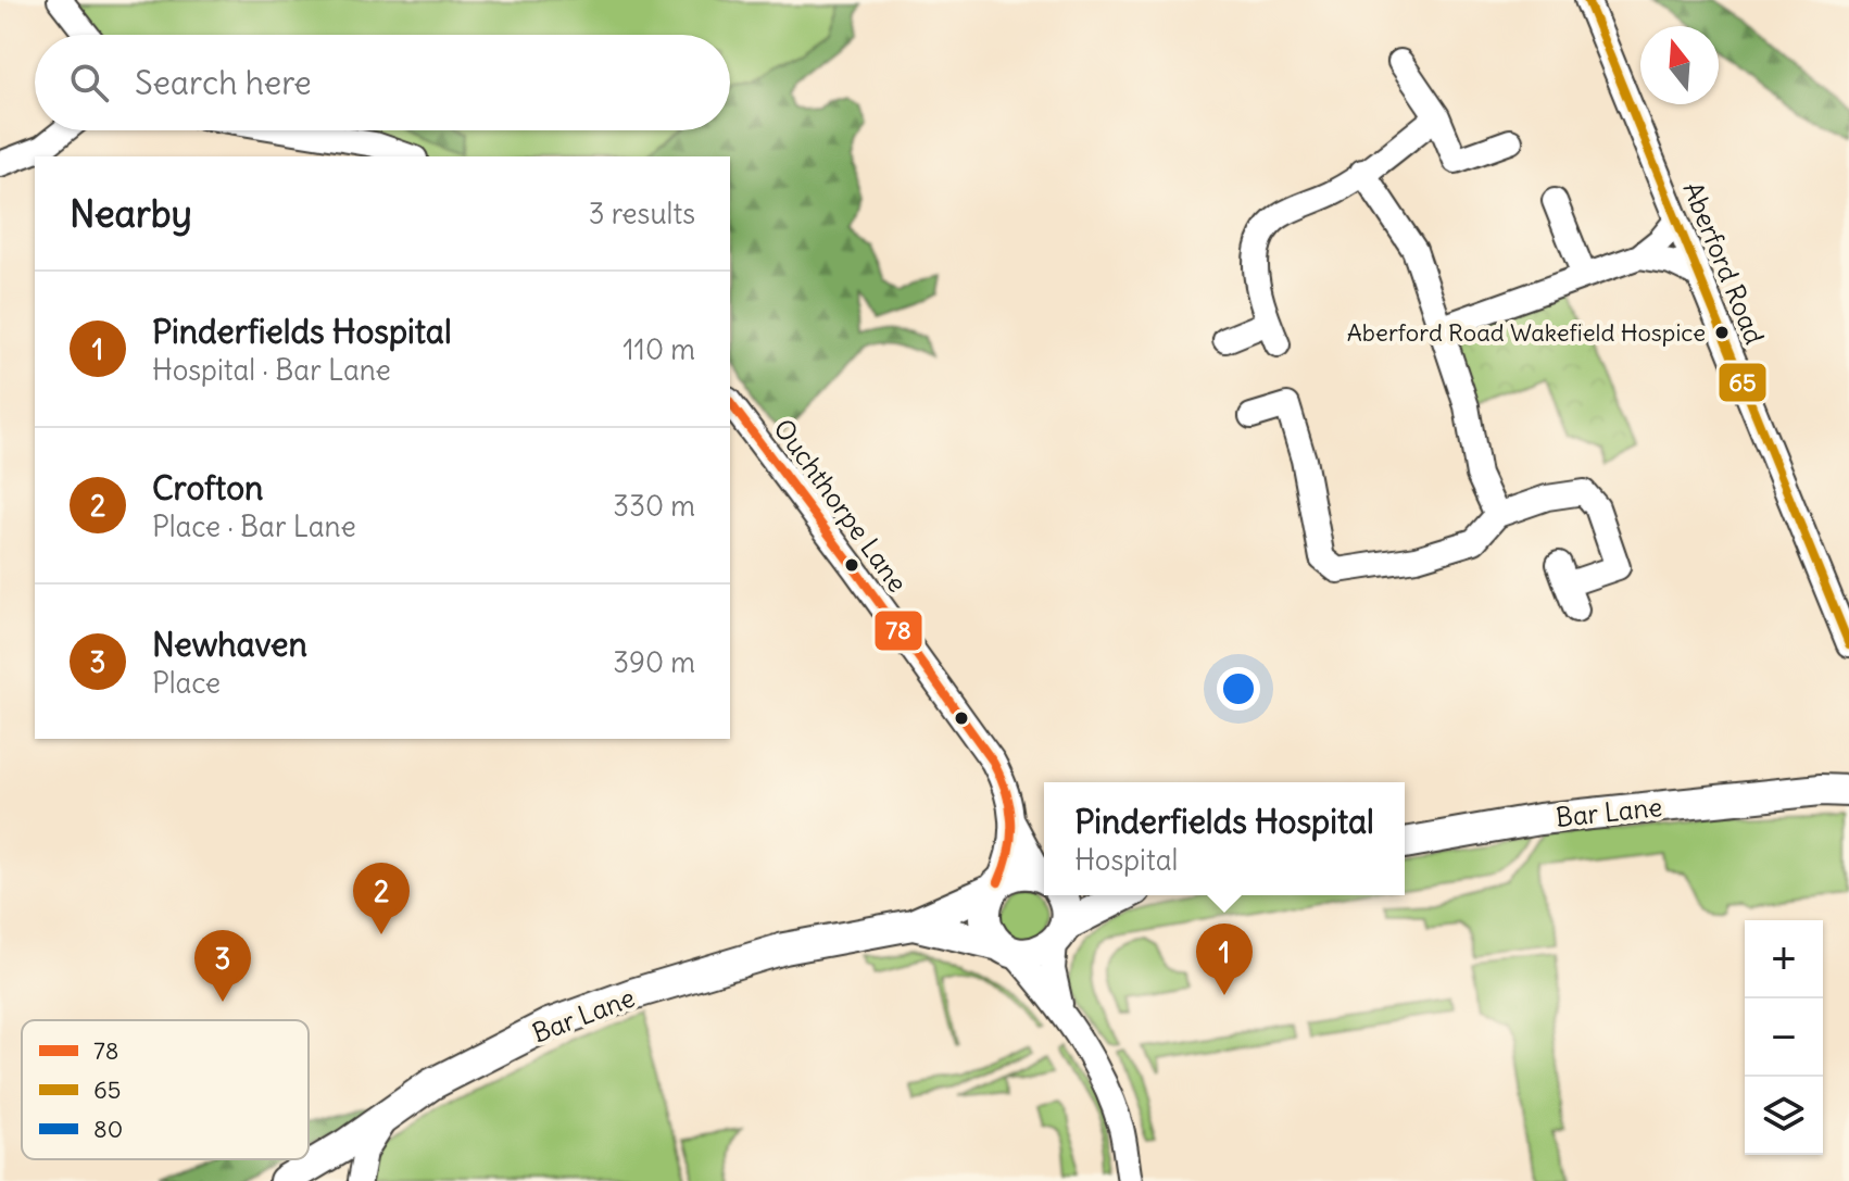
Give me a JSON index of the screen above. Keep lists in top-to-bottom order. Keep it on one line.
{"streets":{"main road":["Bar Lane"],"street":["Aberford Road","Ouchthorpe Lane"]},"crossings":[["Ouchthorpe Lane","Bar Lane"]],"places":["Aberford Road Wakefield Hospice"],"lines":["transit line 65","transit line 78"],"legend":["78","65","80"],"north":"top","page":{"search":"Search here","heading":["Nearby","3 results"],"list":[{"mark":"1","name":"Pinderfields Hospital","note":"Hospital · Bar Lane","value":"110 m"},{"mark":"2","name":"Crofton","note":"Place · Bar Lane","value":"330 m"},{"mark":"3","name":"Newhaven","note":"Place","value":"390 m"}],"popup":["Pinderfields Hospital","Hospital"],"pins":["2","1","3"],"map_buttons":["+","−"]}}
